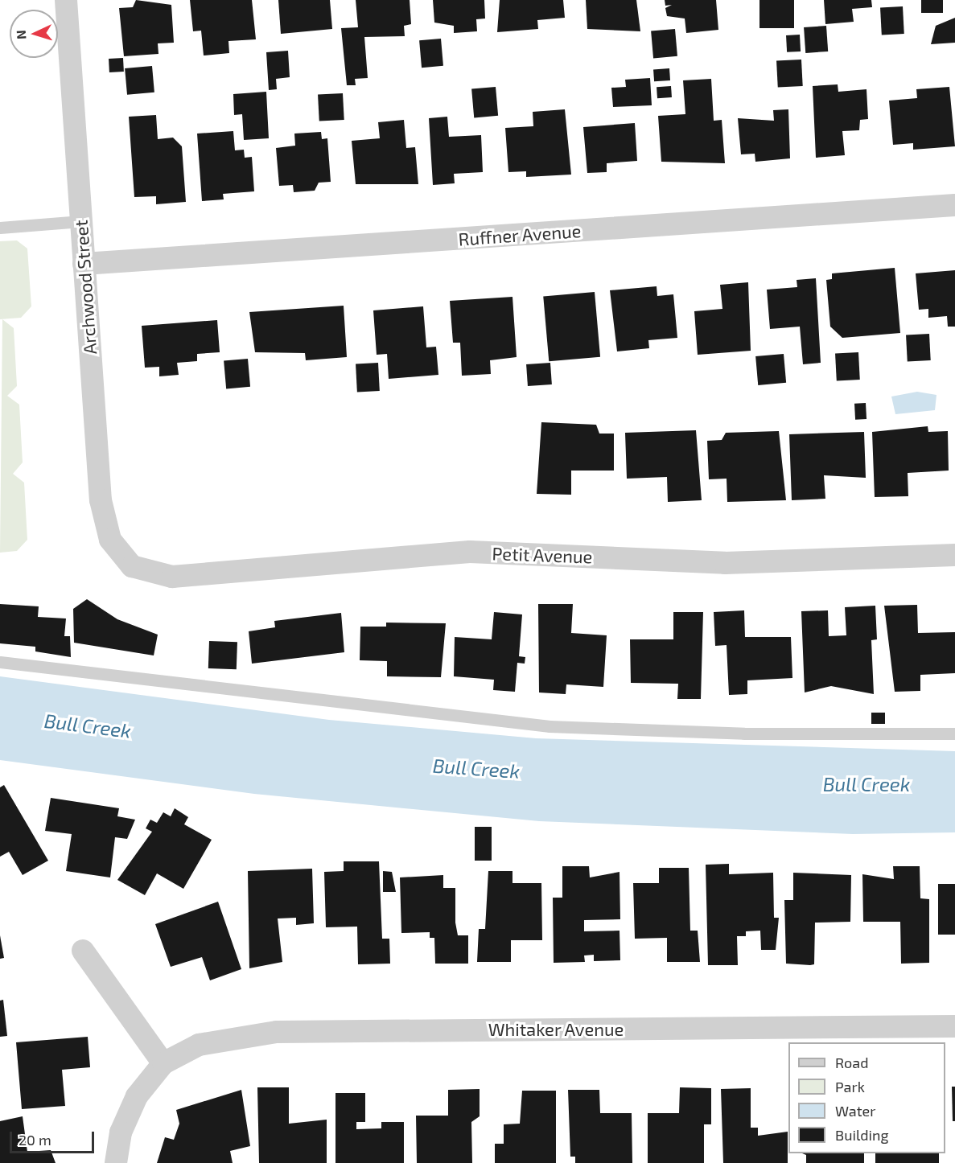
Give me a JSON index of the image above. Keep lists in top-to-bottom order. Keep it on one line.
{"streets":{"street":["Ruffner Avenue","Archwood Street","Petit Avenue","Whitaker Avenue"]},"crossings":[["Ruffner Avenue","Archwood Street"],["Archwood Street","Petit Avenue"]],"water":["Bull Creek"],"legend":["Road","Park","Water","Building"],"scale_bar":"20 m","north":"left"}
